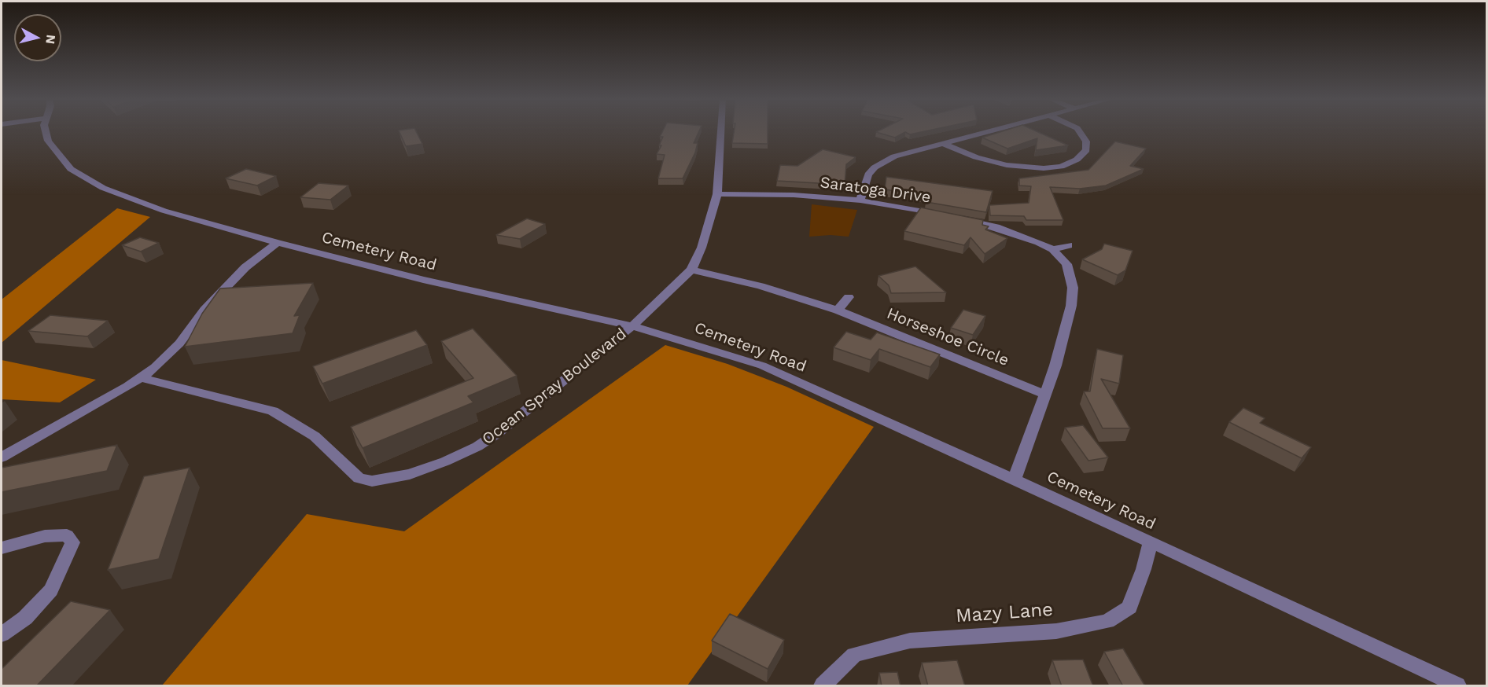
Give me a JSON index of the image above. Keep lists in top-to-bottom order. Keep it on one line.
{"streets":{"street":["Saratoga Drive","Cemetery Road","Horseshoe Circle","Ocean Spray Boulevard","Mazy Lane"]},"crossings":[["Cemetery Road","Ocean Spray Boulevard"],["Cemetery Road","Mazy Lane"]],"north":"right"}
